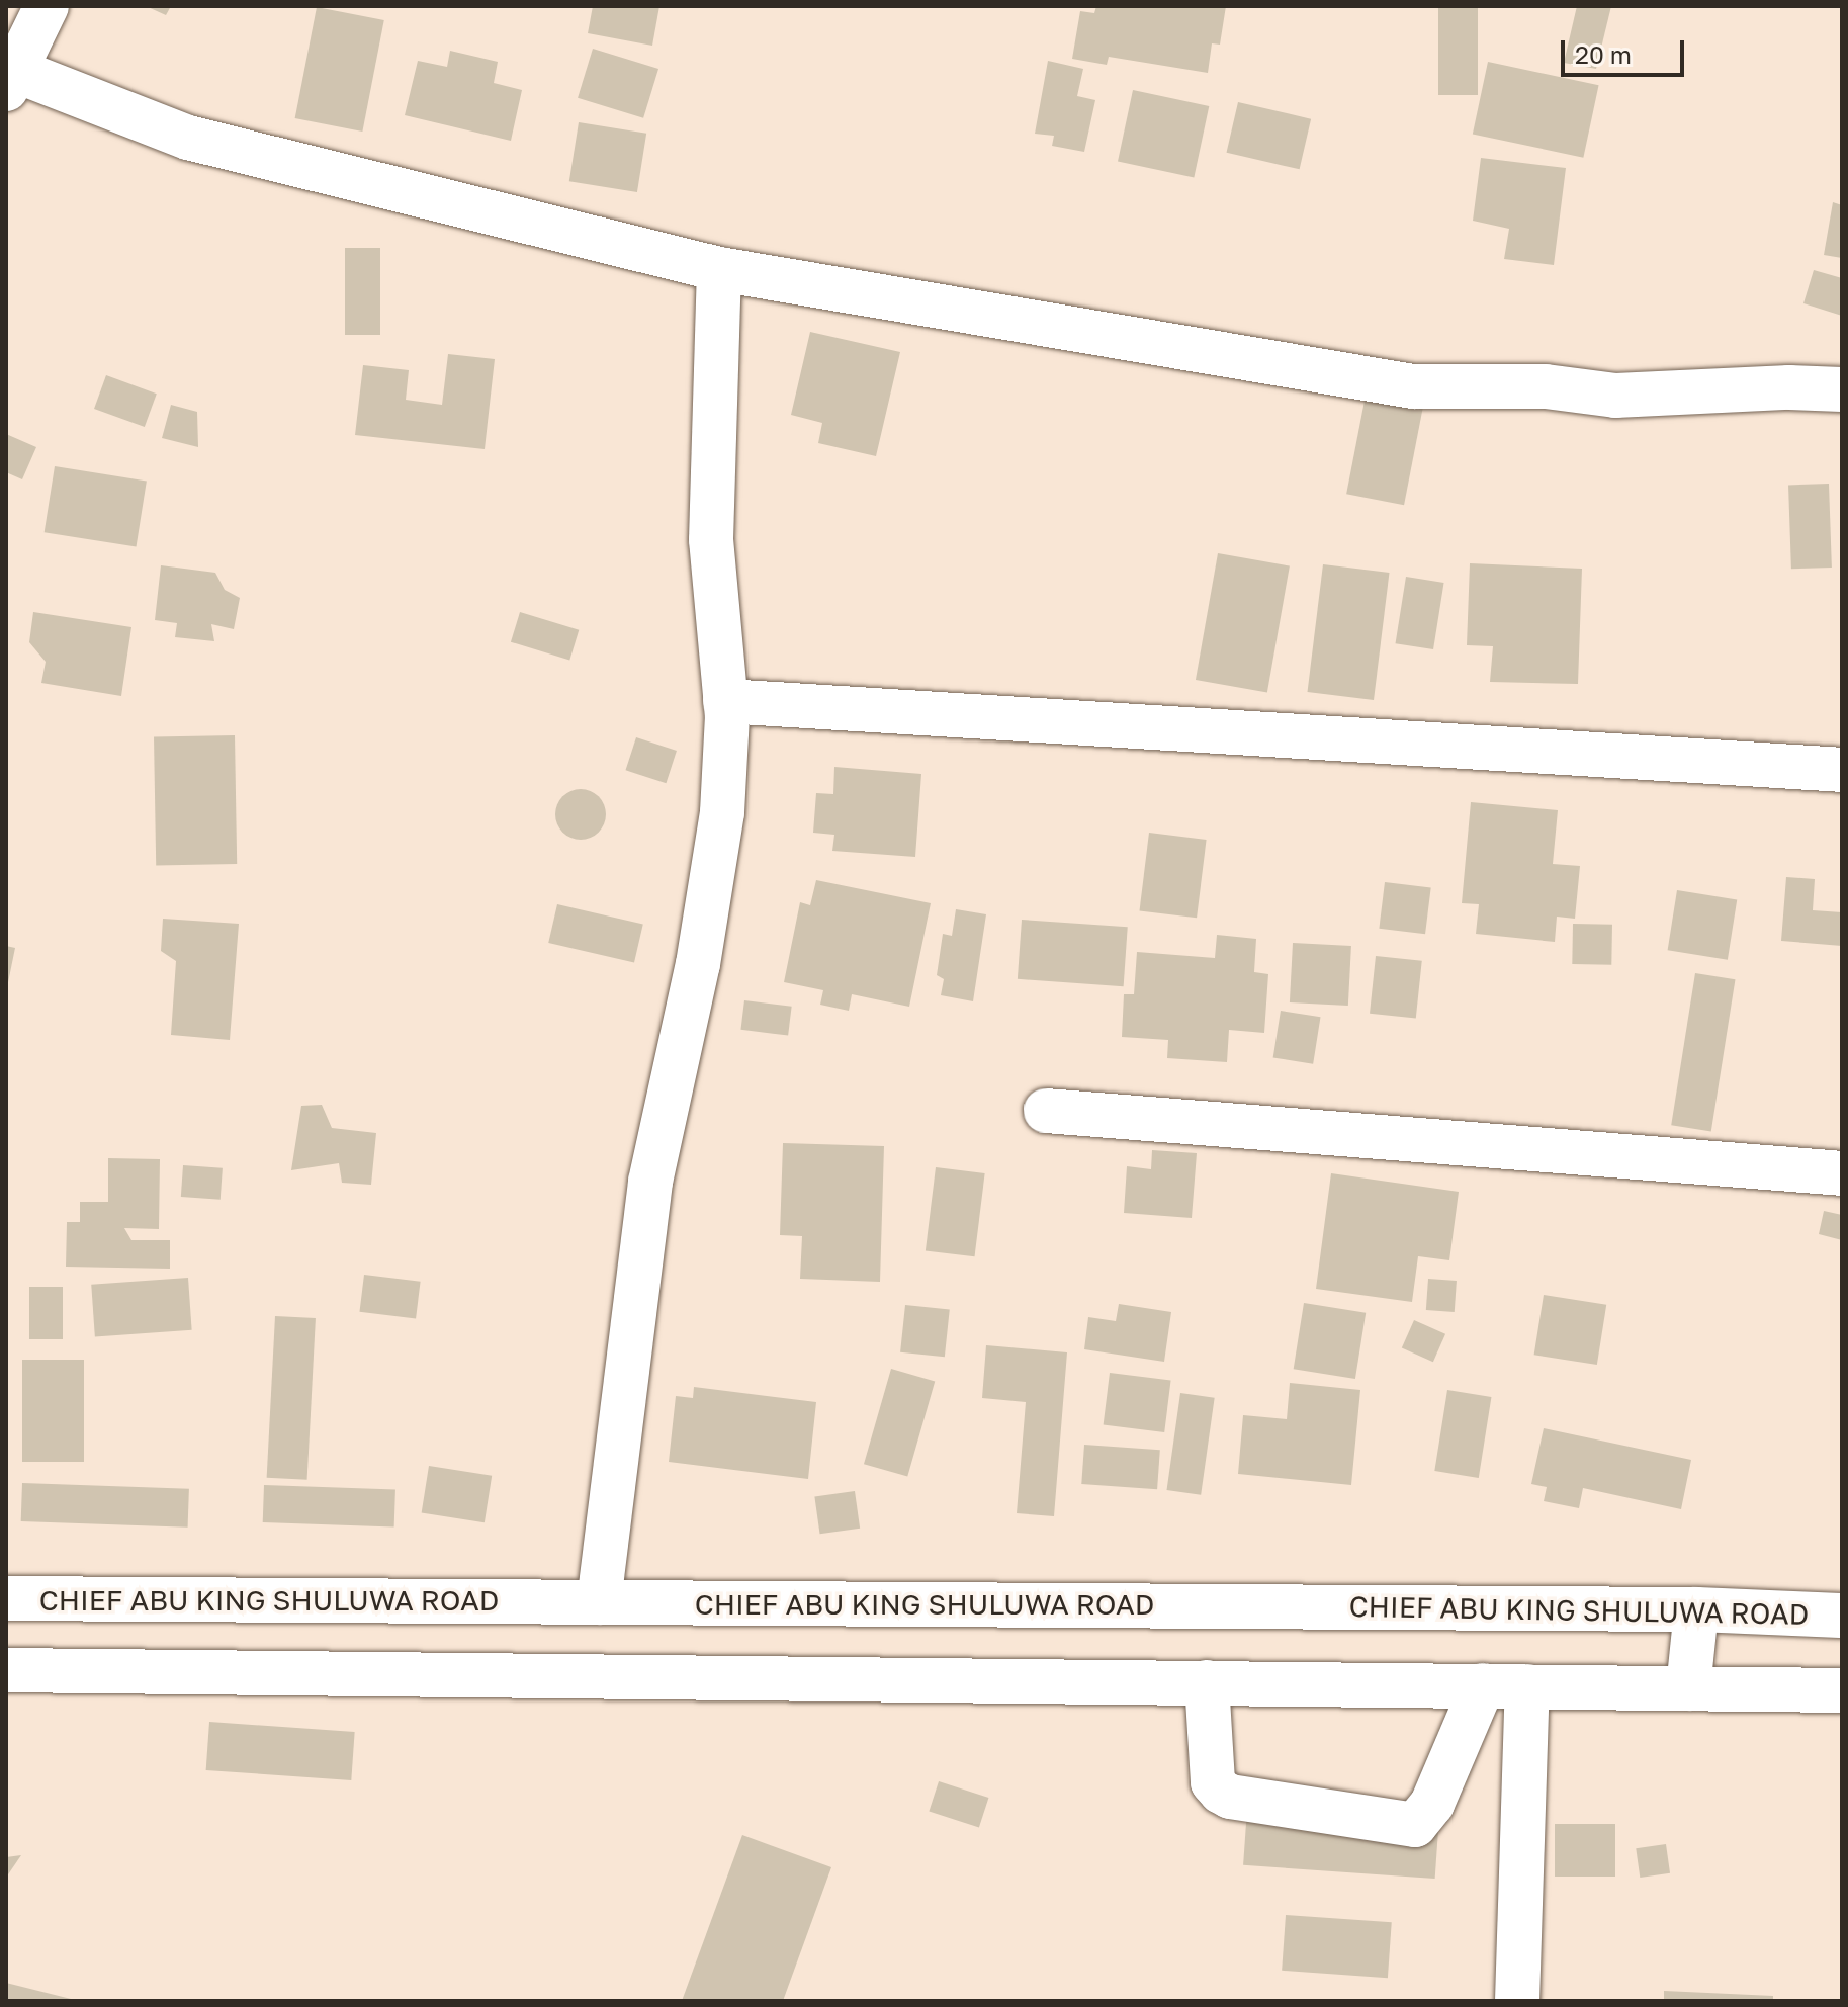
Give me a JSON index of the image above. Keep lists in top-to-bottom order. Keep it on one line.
{"streets":{"street":["CHIEF ABU KING SHULUWA ROAD"]},"scale_bar":"20 m"}
